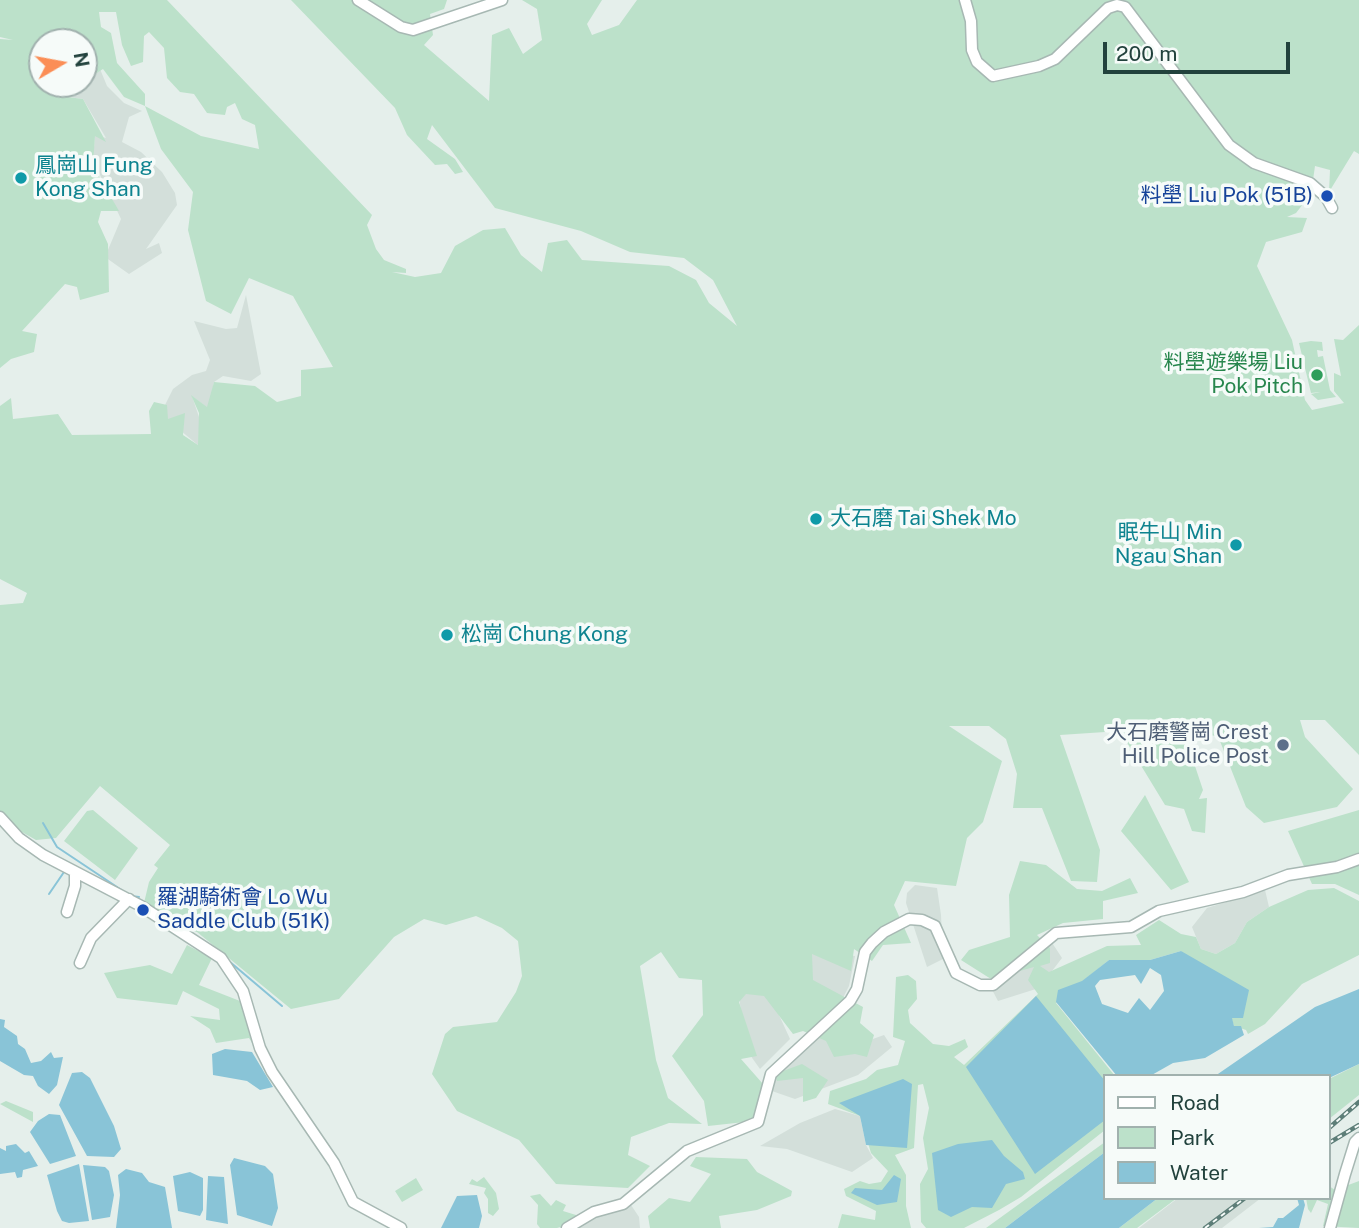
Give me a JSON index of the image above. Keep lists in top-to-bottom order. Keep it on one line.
{"places":["鳳崗山 Fung Kong Shan","料壆 Liu Pok (51B)","料壆遊樂場 Liu Pok Pitch","大石磨 Tai Shek Mo","眠牛山 Min Ngau Shan","松崗 Chung Kong","大石磨警崗 Crest Hill Police Post","羅湖騎術會 Lo Wu Saddle Club (51K)"],"legend":["Road","Park","Water"],"scale_bar":"200 m","north":"right"}
